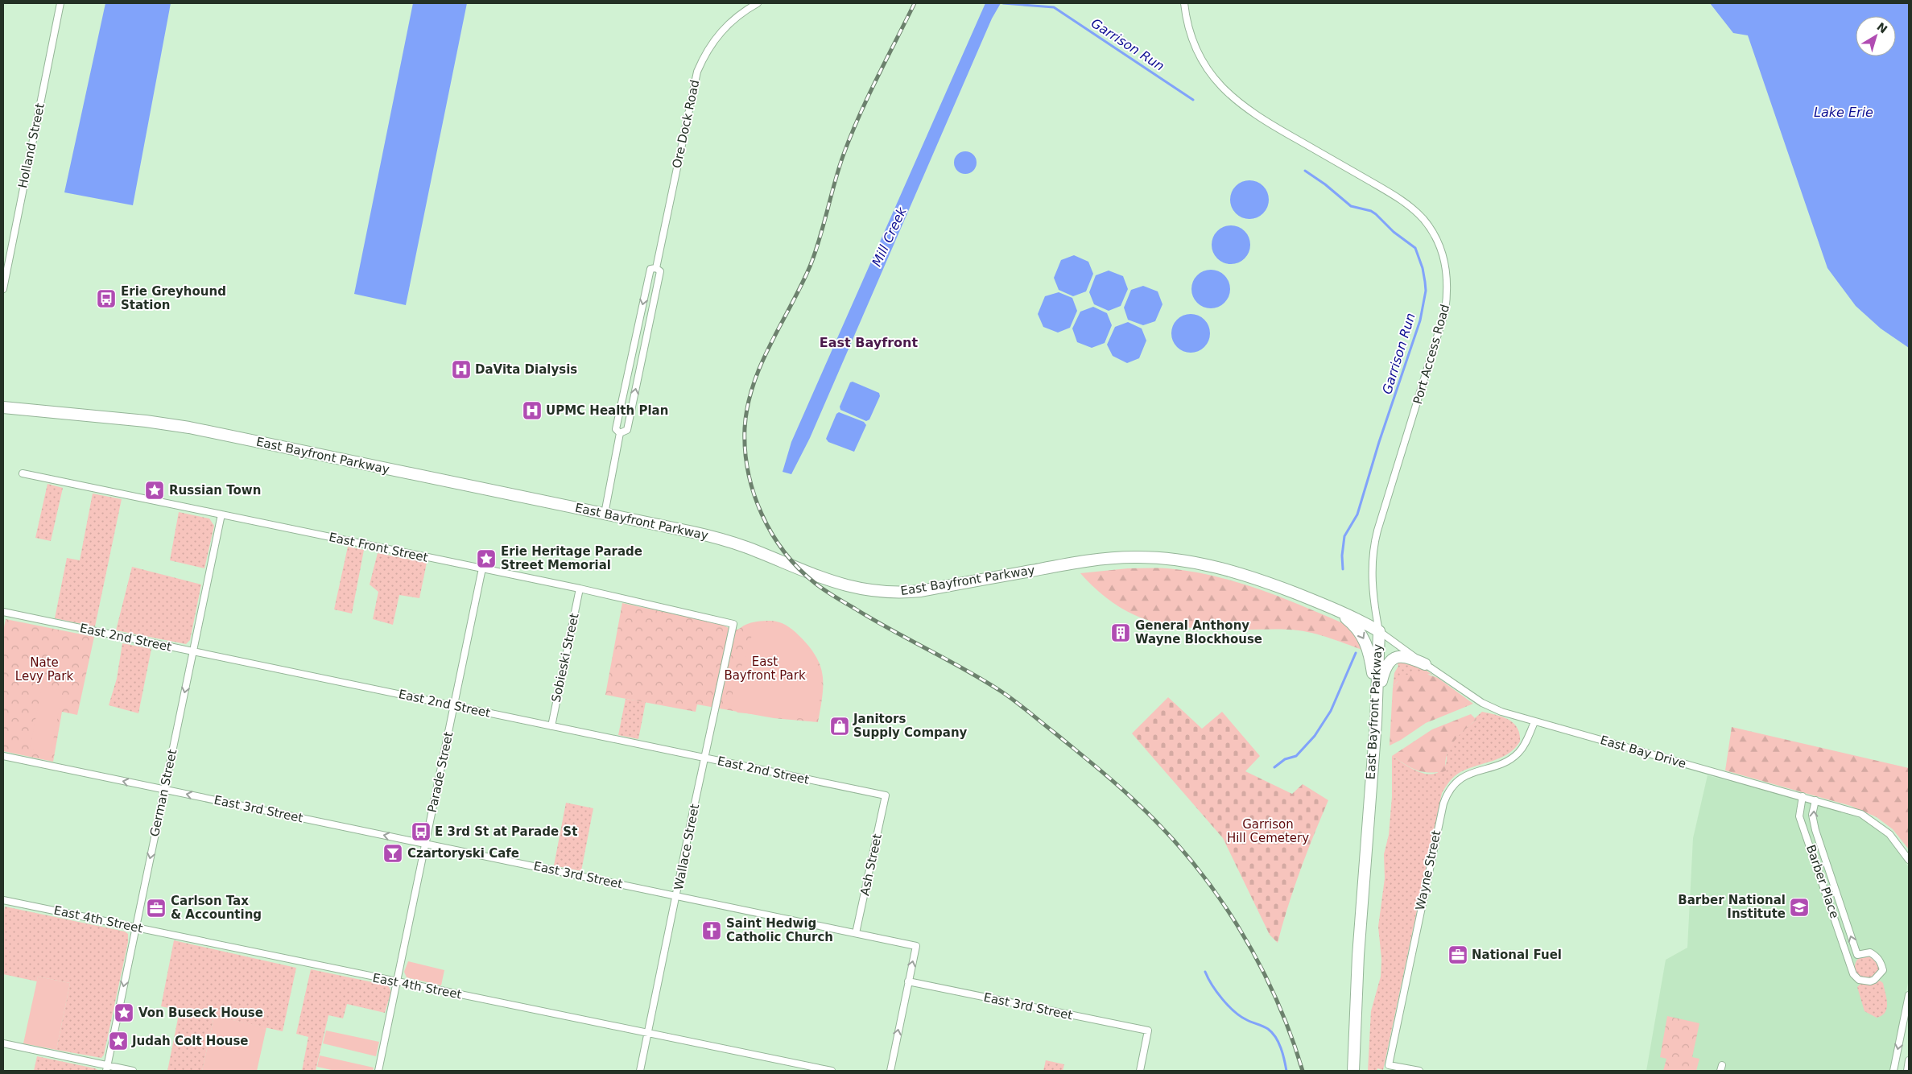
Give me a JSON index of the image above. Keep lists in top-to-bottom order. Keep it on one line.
{"streets":{"highway":["East Bayfront Parkway"],"street":["Ore Dock Road","Holland Street","Port Access Road","East Front Street","East 2nd Street","Sobieski Street","East Bay Drive","Parade Street","German Street","East 3rd Street","Wallace Street","Ash Street","Wayne Street","Barber Place","East 4th Street"]},"crossings":[["Ore Dock Road","East Bayfront Parkway"],["Port Access Road","East Bayfront Parkway"],["Port Access Road","East Bay Drive"],["East Bayfront Parkway","East Bay Drive"],["East Front Street","Sobieski Street"],["East Front Street","Parade Street"],["East Front Street","German Street"],["East Front Street","Wallace Street"],["East 2nd Street","Sobieski Street"],["East 2nd Street","Parade Street"],["East 2nd Street","German Street"],["East 2nd Street","Wallace Street"],["East 2nd Street","Ash Street"],["East Bay Drive","Wayne Street"],["East Bay Drive","Barber Place"],["Parade Street","East 3rd Street"],["Parade Street","East 4th Street"],["German Street","East 3rd Street"],["German Street","East 4th Street"],["East 3rd Street","Wallace Street"],["East 3rd Street","Ash Street"],["Wallace Street","East 4th Street"]],"one_way":["German Street","East 3rd Street"],"districts":["East Bayfront"],"water":["Garrison Run","Lake Erie","Mill Creek"],"parks":["East Bayfront Park","Nate Levy Park","Garrison Hill Cemetery"],"places":{"bus stop":["Erie Greyhound Station","E 3rd St at Parade St"],"hospital":["DaVita Dialysis","UPMC Health Plan"],"place":["Russian Town","Erie Heritage Parade Street Memorial","Von Buseck House","Judah Colt House"],"building":["General Anthony Wayne Blockhouse"],"shop":["Janitors Supply Company"],"bar":["Czartoryski Cafe"],"school or university":["Barber National Institute"],"office":["Carlson Tax & Accounting","National Fuel"],"church":["Saint Hedwig Catholic Church"]},"north":"top right"}
